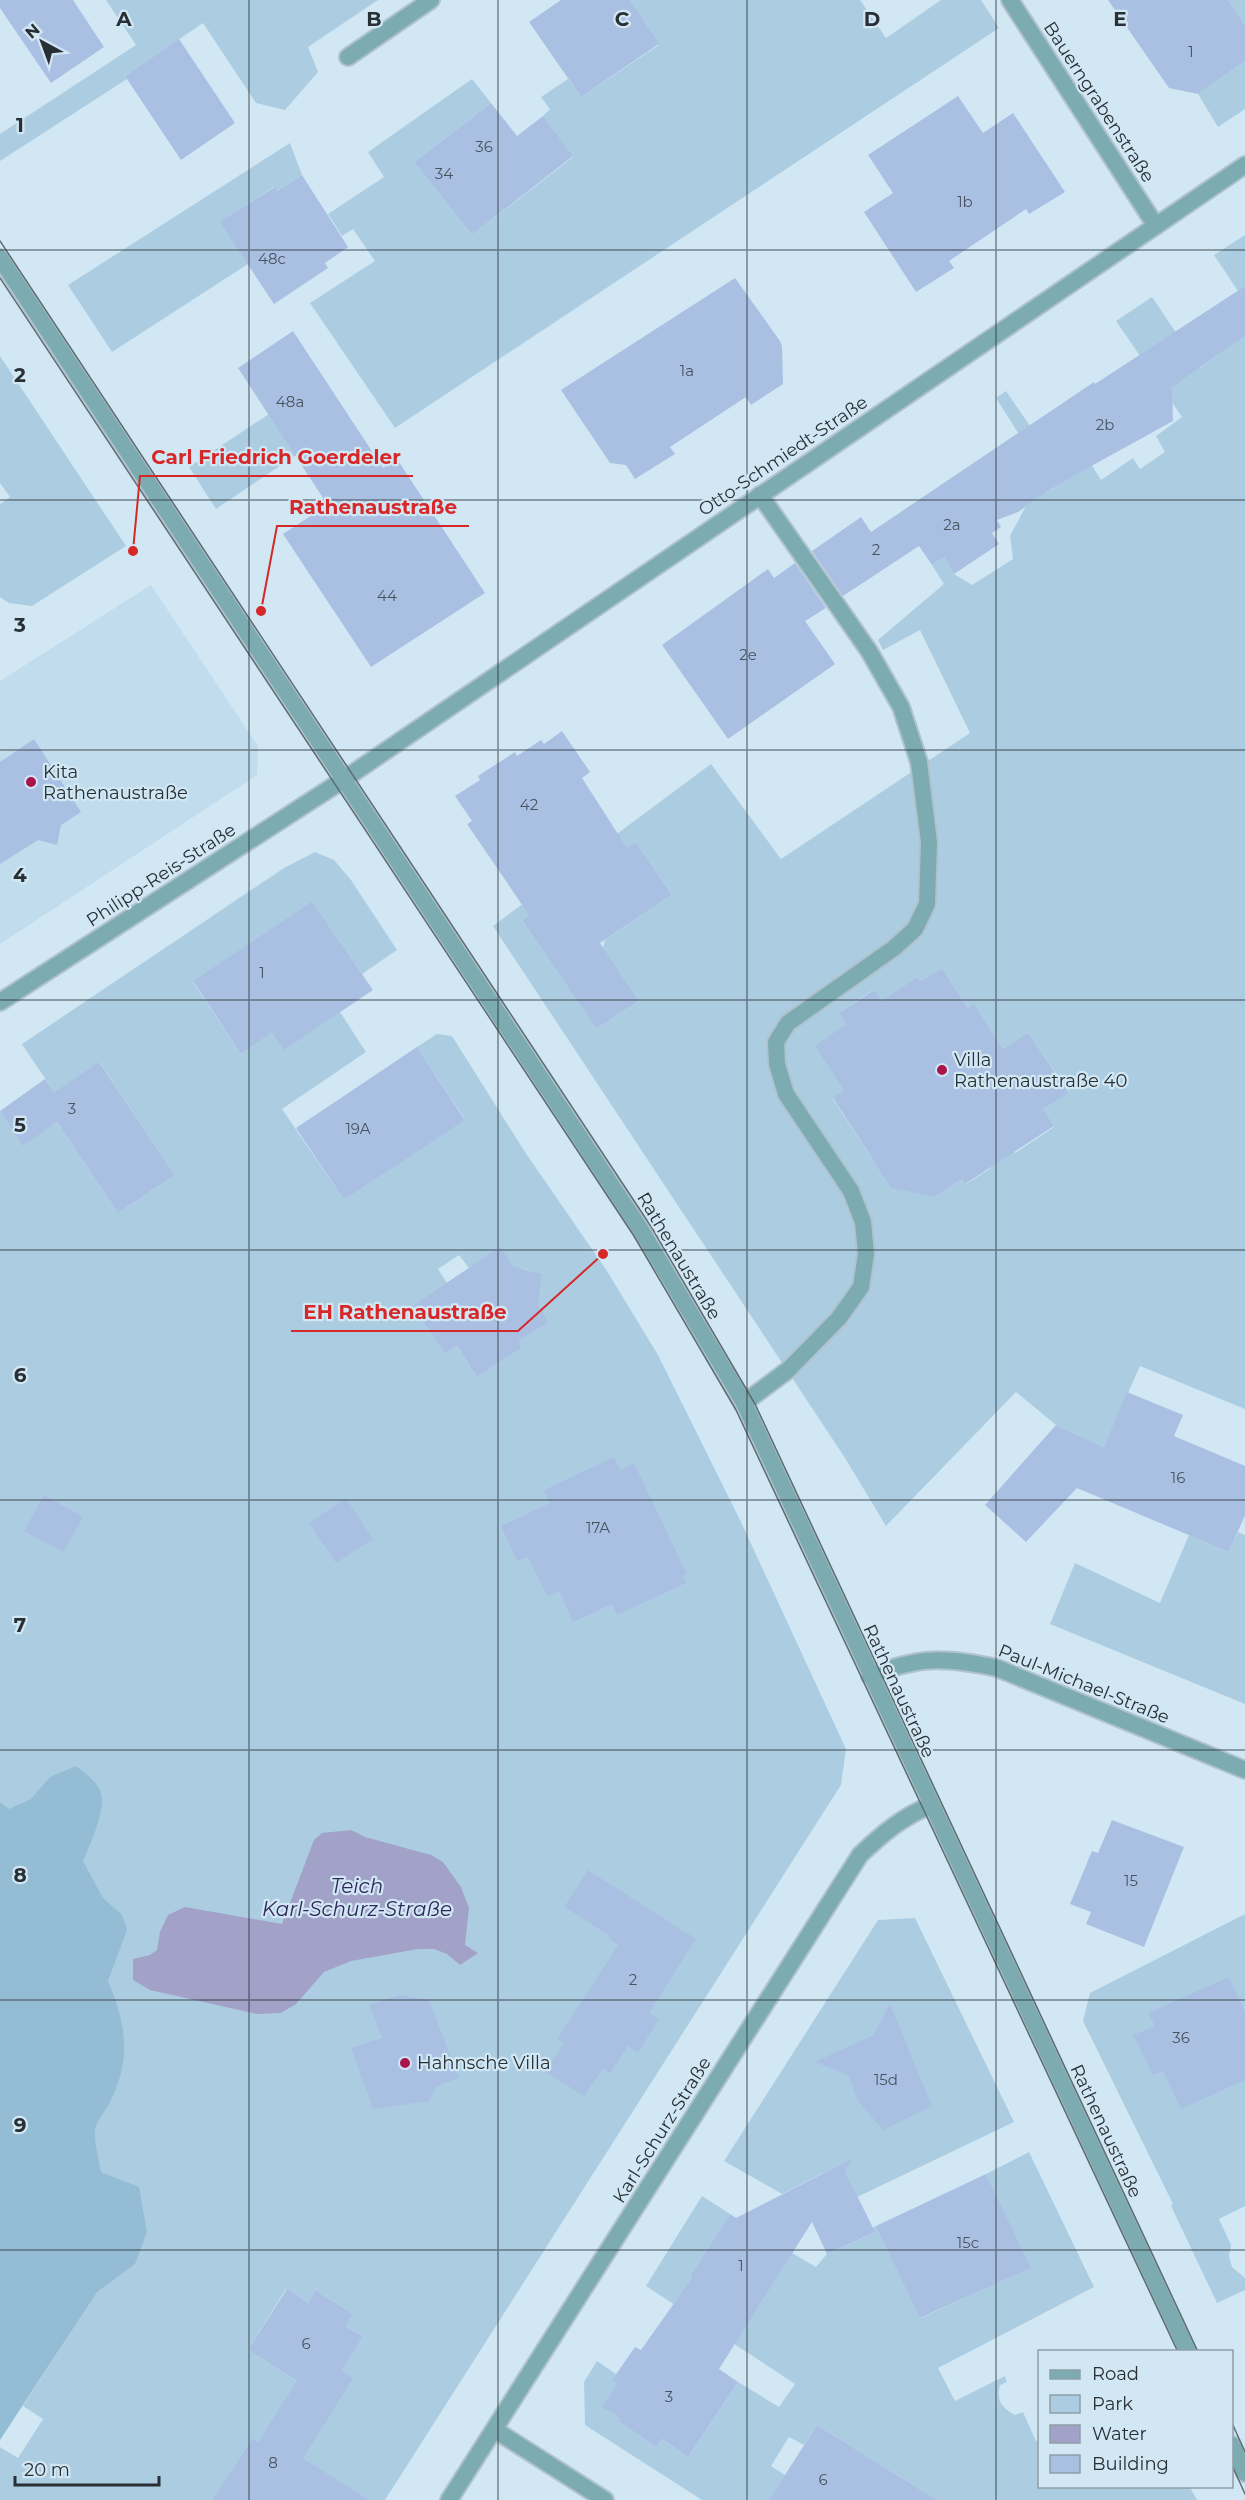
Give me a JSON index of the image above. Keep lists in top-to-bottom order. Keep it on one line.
{"streets":{"street":["Bauerngrabenstraße","Otto-Schmiedt-Straße","Philipp-Reis-Straße","Rathenaustraße","Paul-Michael-Straße","Karl-Schurz-Straße"]},"crossings":[["Bauerngrabenstraße","Otto-Schmiedt-Straße"],["Otto-Schmiedt-Straße","Philipp-Reis-Straße"],["Otto-Schmiedt-Straße","Rathenaustraße"],["Philipp-Reis-Straße","Rathenaustraße"],["Rathenaustraße","Paul-Michael-Straße"],["Rathenaustraße","Karl-Schurz-Straße"]],"water":["Teich Karl-Schurz-Straße"],"places":["Carl Friedrich Goerdeler","Rathenaustraße","Kita Rathenaustraße","Villa Rathenaustraße 40","EH Rathenaustraße","Hahnsche Villa"],"house_numbers":["1","36","34","1b","48c","1a","48a","2b","2a","2","44","2e","42","1","3","19A","16","17A","15","2","36","15d","15c","1","6","3","8","6"],"legend":["Road","Park","Water","Building"],"scale_bar":"20 m","north":"top left","grid":{"columns":["A","B","C","D","E"],"rows":["1","2","3","4","5","6","7","8","9"]}}
